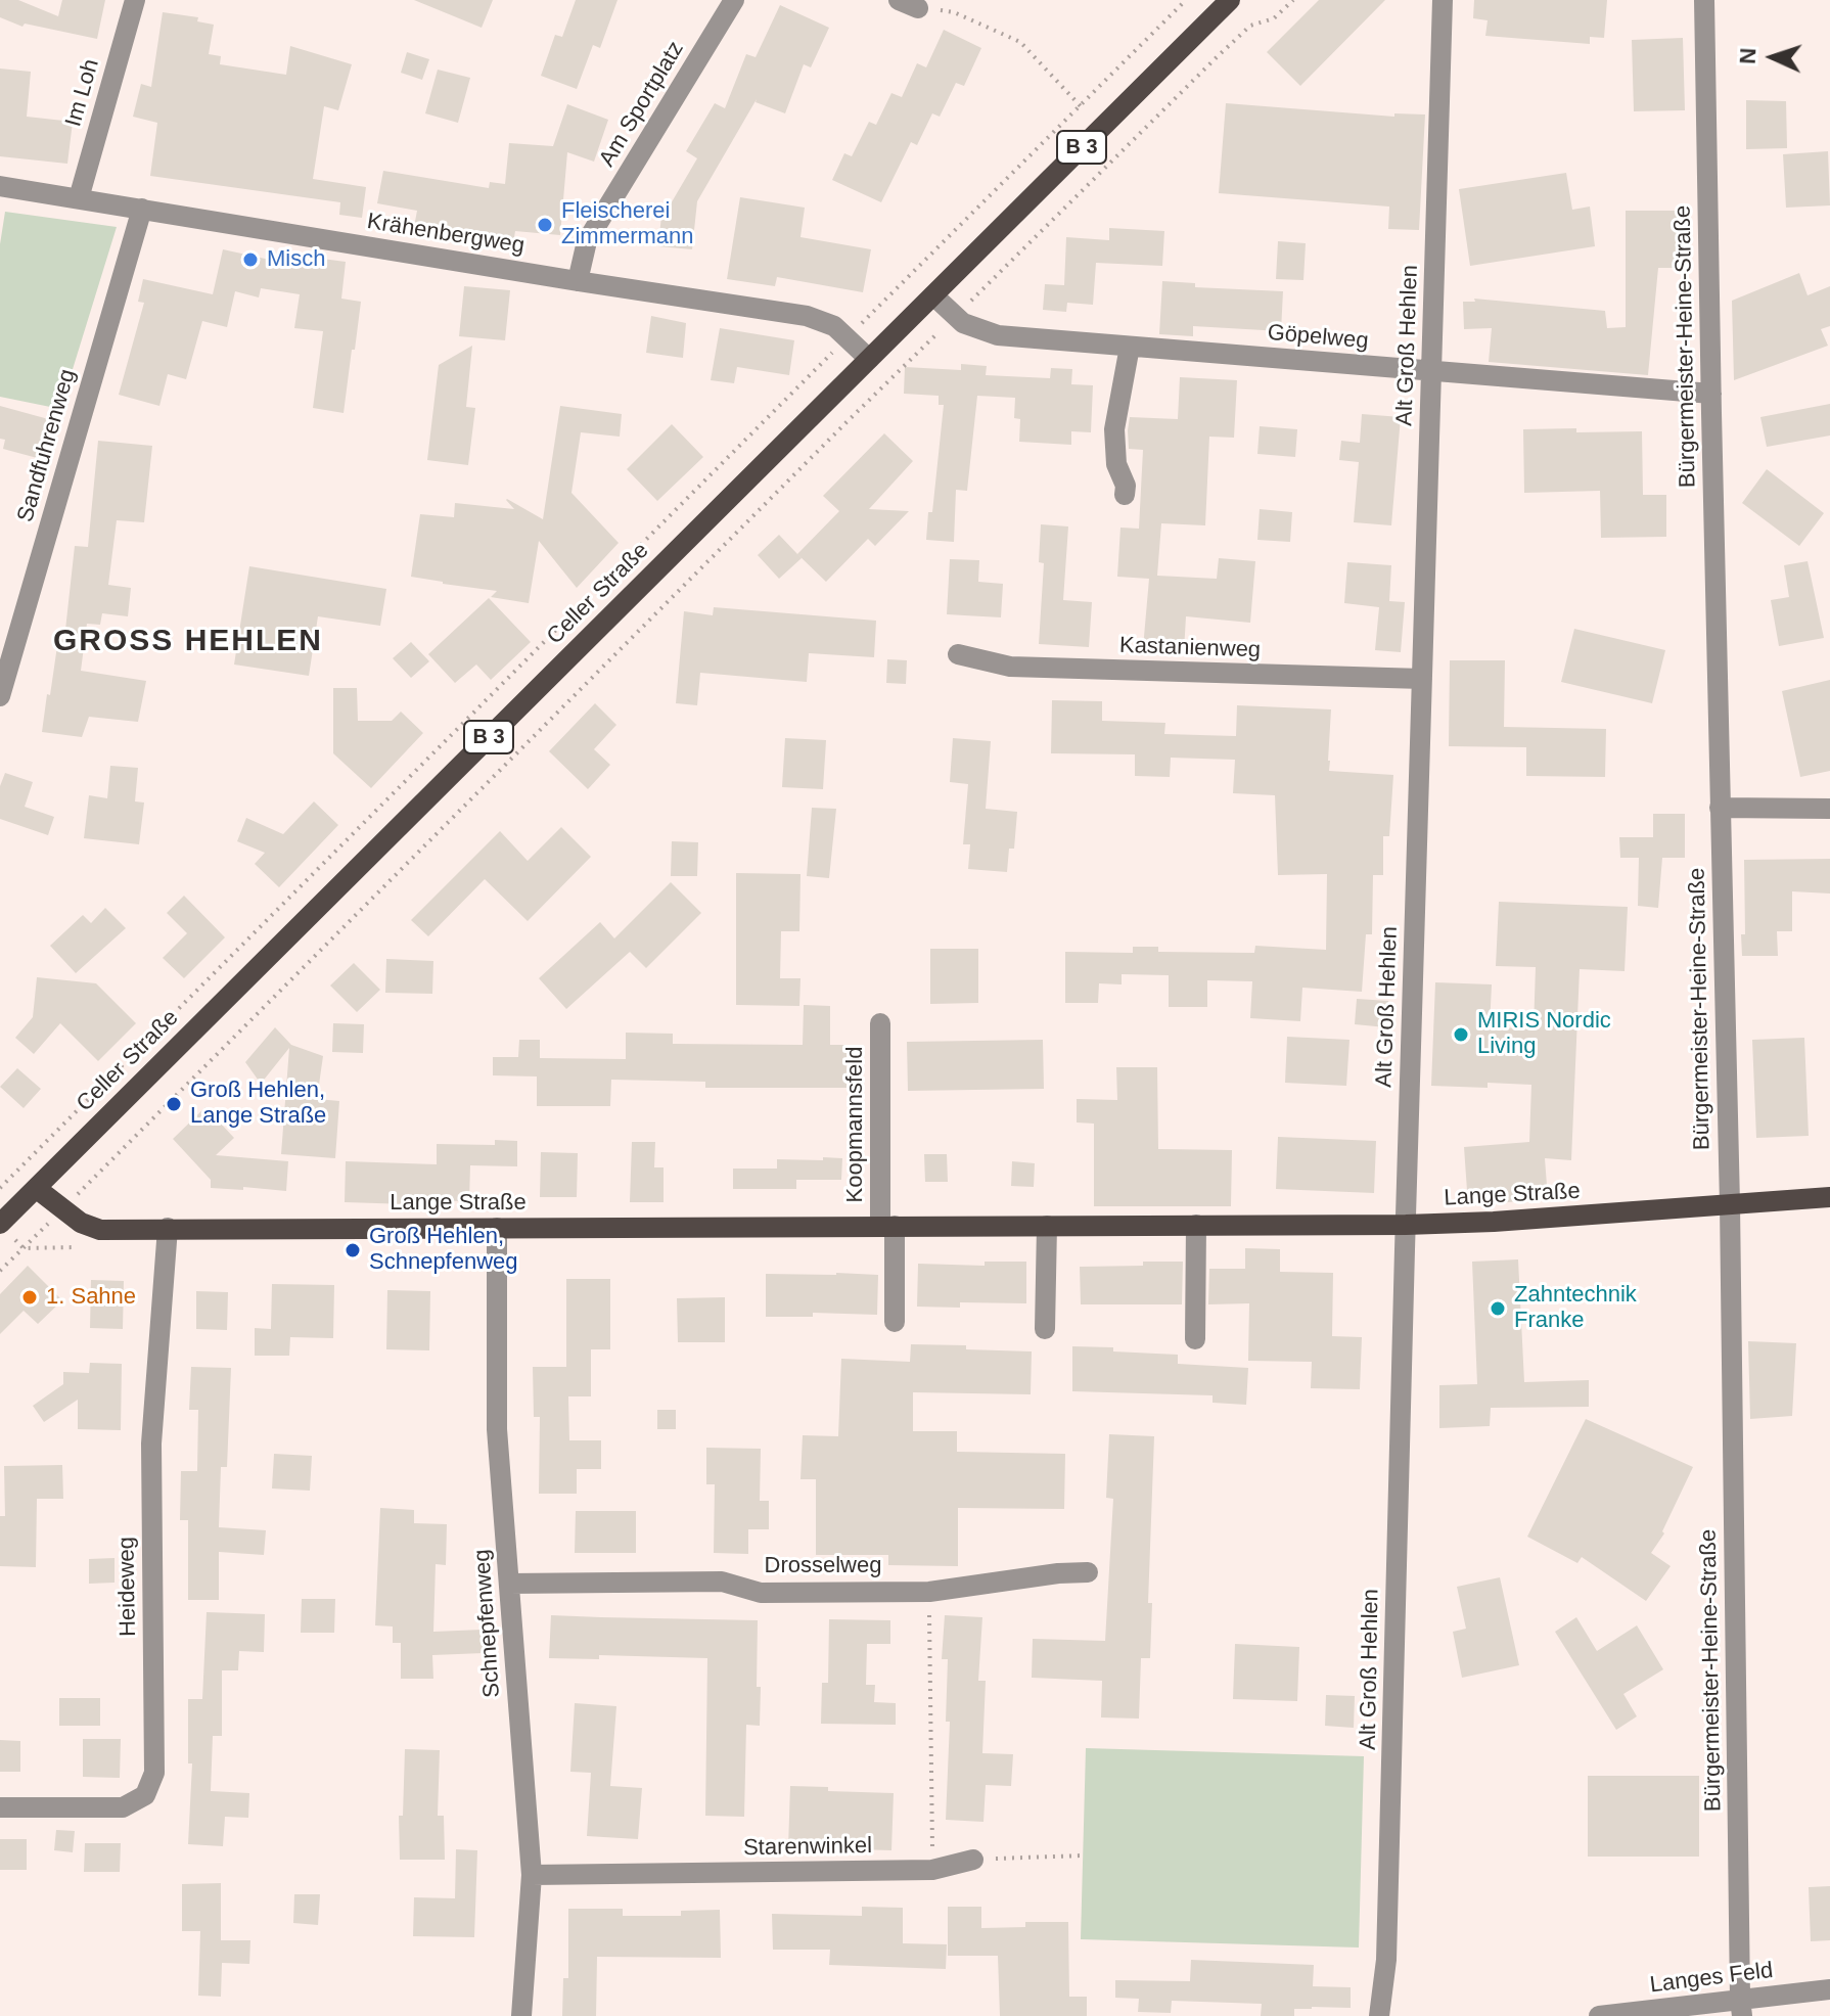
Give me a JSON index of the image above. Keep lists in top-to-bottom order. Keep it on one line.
{"streets":{"main road":["B 3","Celler Straße","Lange Straße"],"street":["Im Loh","Am Sportplatz","Krähenbergweg","Göpelweg","Alt Groß Hehlen","Bürgermeister-Heine-Straße","Sandfuhrenweg","Kastanienweg","Koopmannsfeld","Drosselweg","Heideweg","Schnepfenweg","Starenwinkel","Langes Feld"]},"crossings":[["Im Loh","Krähenbergweg"],["Am Sportplatz","Krähenbergweg"],["Krähenbergweg","Sandfuhrenweg"],["Krähenbergweg","Celler Straße"],["Göpelweg","Alt Groß Hehlen"],["Göpelweg","Bürgermeister-Heine-Straße"],["Göpelweg","Celler Straße"],["Alt Groß Hehlen","Kastanienweg"],["Alt Groß Hehlen","Lange Straße"],["Bürgermeister-Heine-Straße","Lange Straße"],["Bürgermeister-Heine-Straße","Langes Feld"],["Koopmannsfeld","Lange Straße"],["Lange Straße","Heideweg"],["Lange Straße","Schnepfenweg"],["Drosselweg","Schnepfenweg"],["Schnepfenweg","Starenwinkel"]],"districts":["GROSS HEHLEN"],"places":["Fleischerei Zimmermann","Misch","MIRIS Nordic Living","Groß Hehlen, Lange Straße","Groß Hehlen, Schnepfenweg","1. Sahne","Zahntechnik Franke"],"north":"left"}
